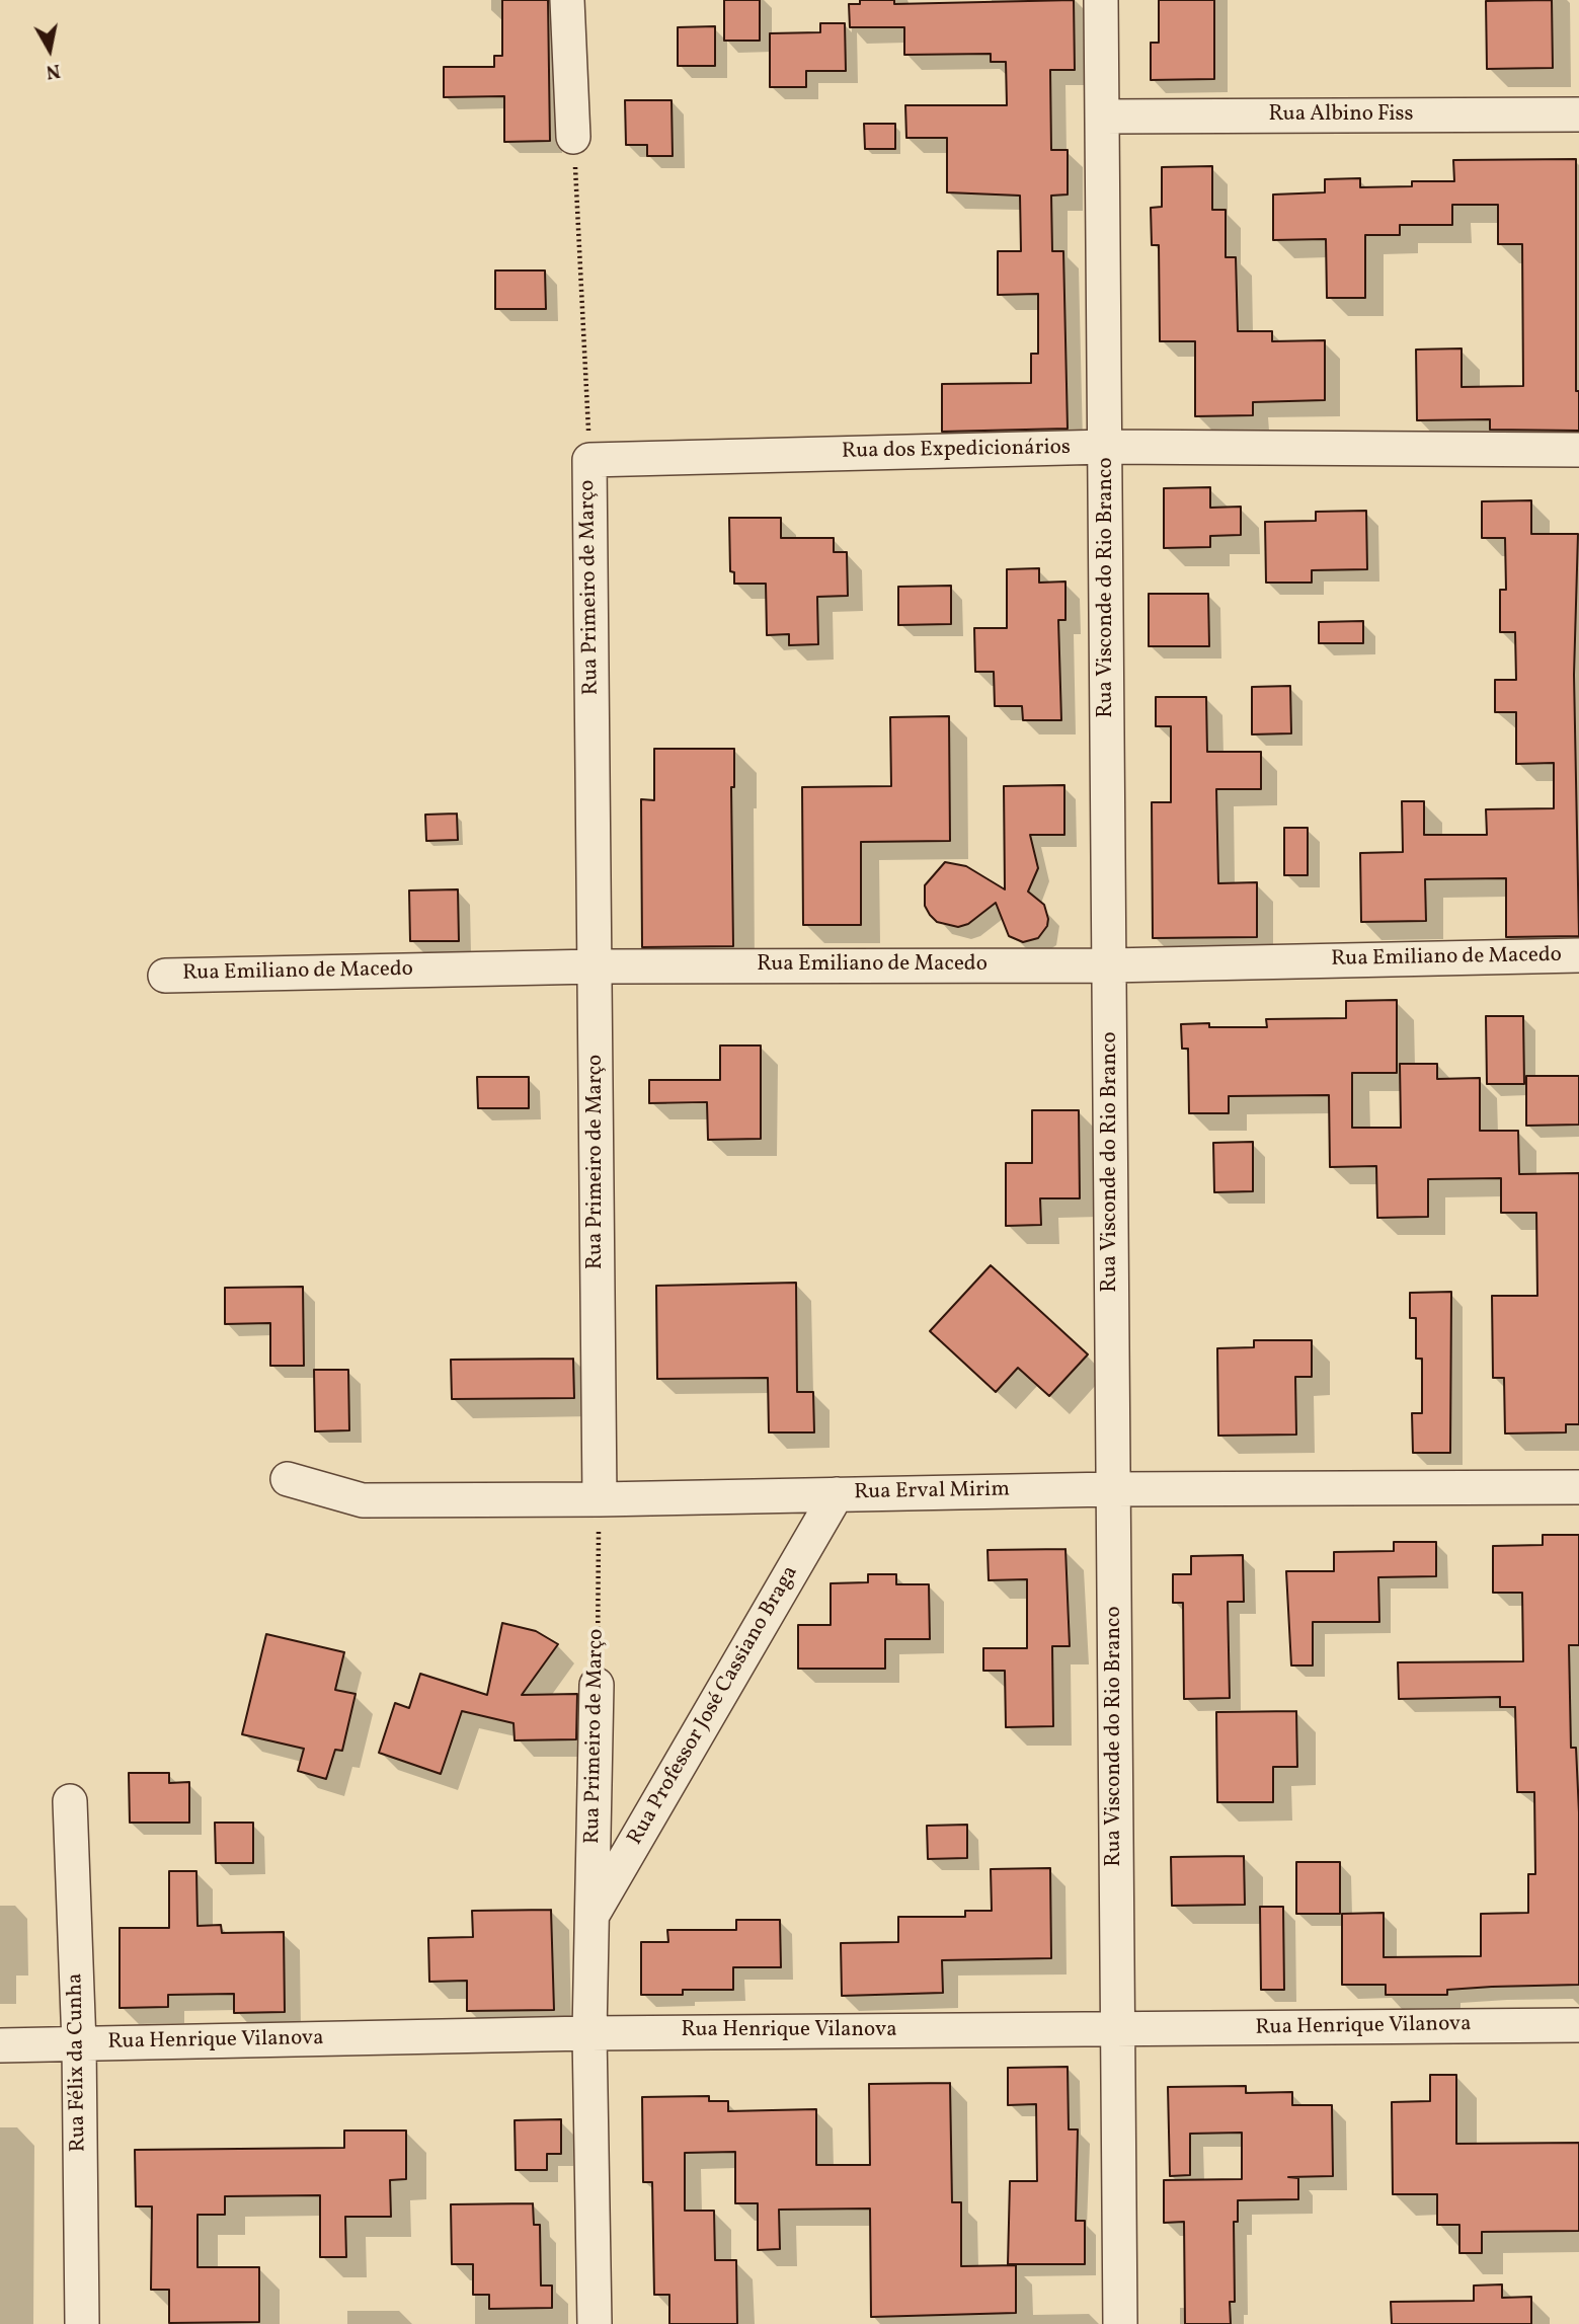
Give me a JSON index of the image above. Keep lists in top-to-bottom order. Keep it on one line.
{"streets":{"street":["Rua Albino Fiss","Rua dos Expedicionários","Rua Primeiro de Março","Rua Visconde do Rio Branco","Rua Emiliano de Macedo","Rua Erval Mirim","Rua Professor José Cassiano Braga","Rua Henrique Vilanova","Rua Félix da Cunha"]},"crossings":[["Rua Albino Fiss","Rua Visconde do Rio Branco"],["Rua dos Expedicionários","Rua Primeiro de Março"],["Rua dos Expedicionários","Rua Visconde do Rio Branco"],["Rua Primeiro de Março","Rua Emiliano de Macedo"],["Rua Primeiro de Março","Rua Erval Mirim"],["Rua Primeiro de Março","Rua Professor José Cassiano Braga"],["Rua Primeiro de Março","Rua Henrique Vilanova"],["Rua Visconde do Rio Branco","Rua Emiliano de Macedo"],["Rua Visconde do Rio Branco","Rua Erval Mirim"],["Rua Visconde do Rio Branco","Rua Henrique Vilanova"],["Rua Erval Mirim","Rua Professor José Cassiano Braga"],["Rua Henrique Vilanova","Rua Félix da Cunha"]],"north":"bottom"}
